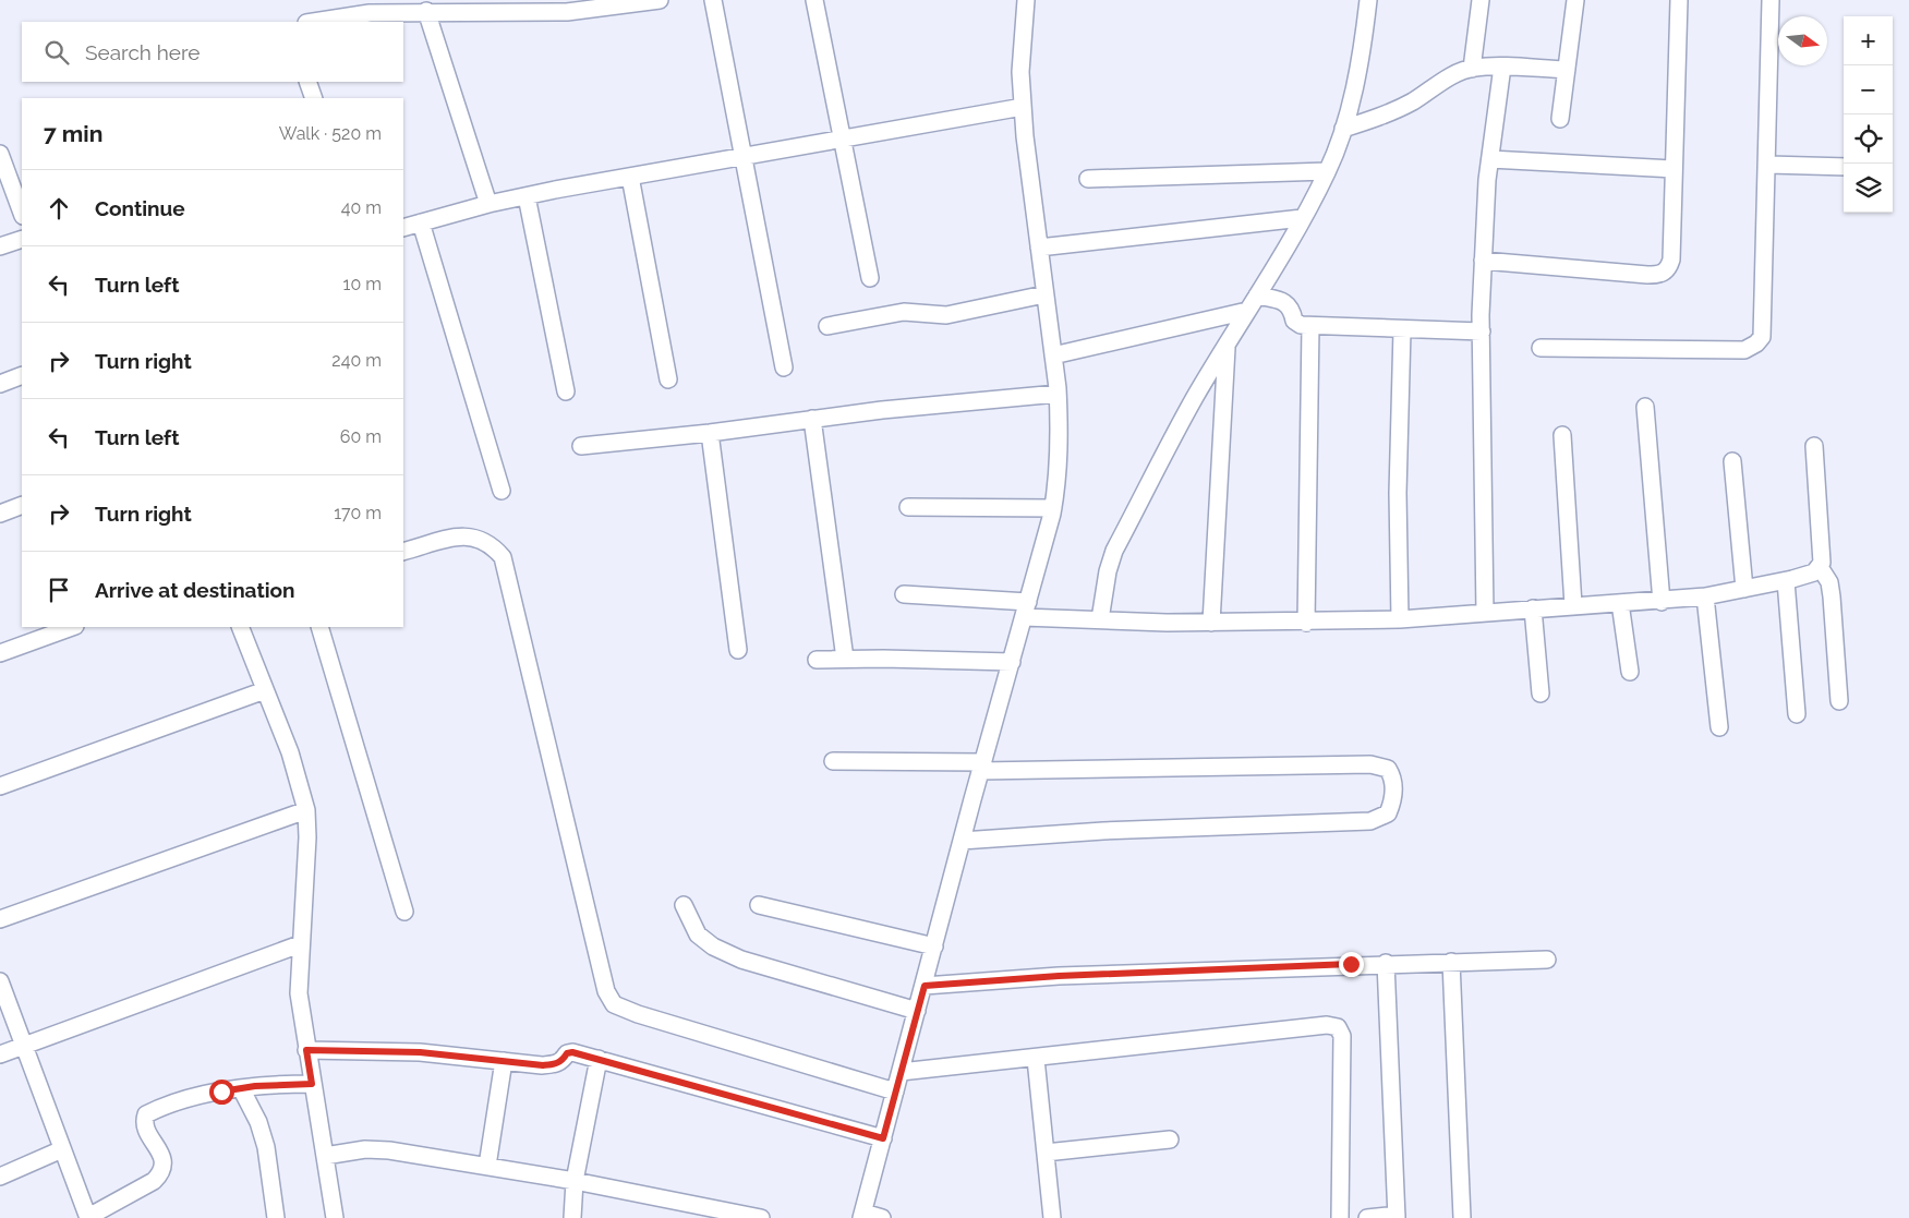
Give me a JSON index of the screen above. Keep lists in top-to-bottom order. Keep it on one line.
{"north":"right","page":{"map_buttons":["+","−"],"search":"Search here","heading":["7 min","Walk · 520 m"],"list":[["Continue","40 m"],["Turn left","10 m"],["Turn right","240 m"],["Turn left","60 m"],["Turn right","170 m"],"Arrive at destination"]}}
